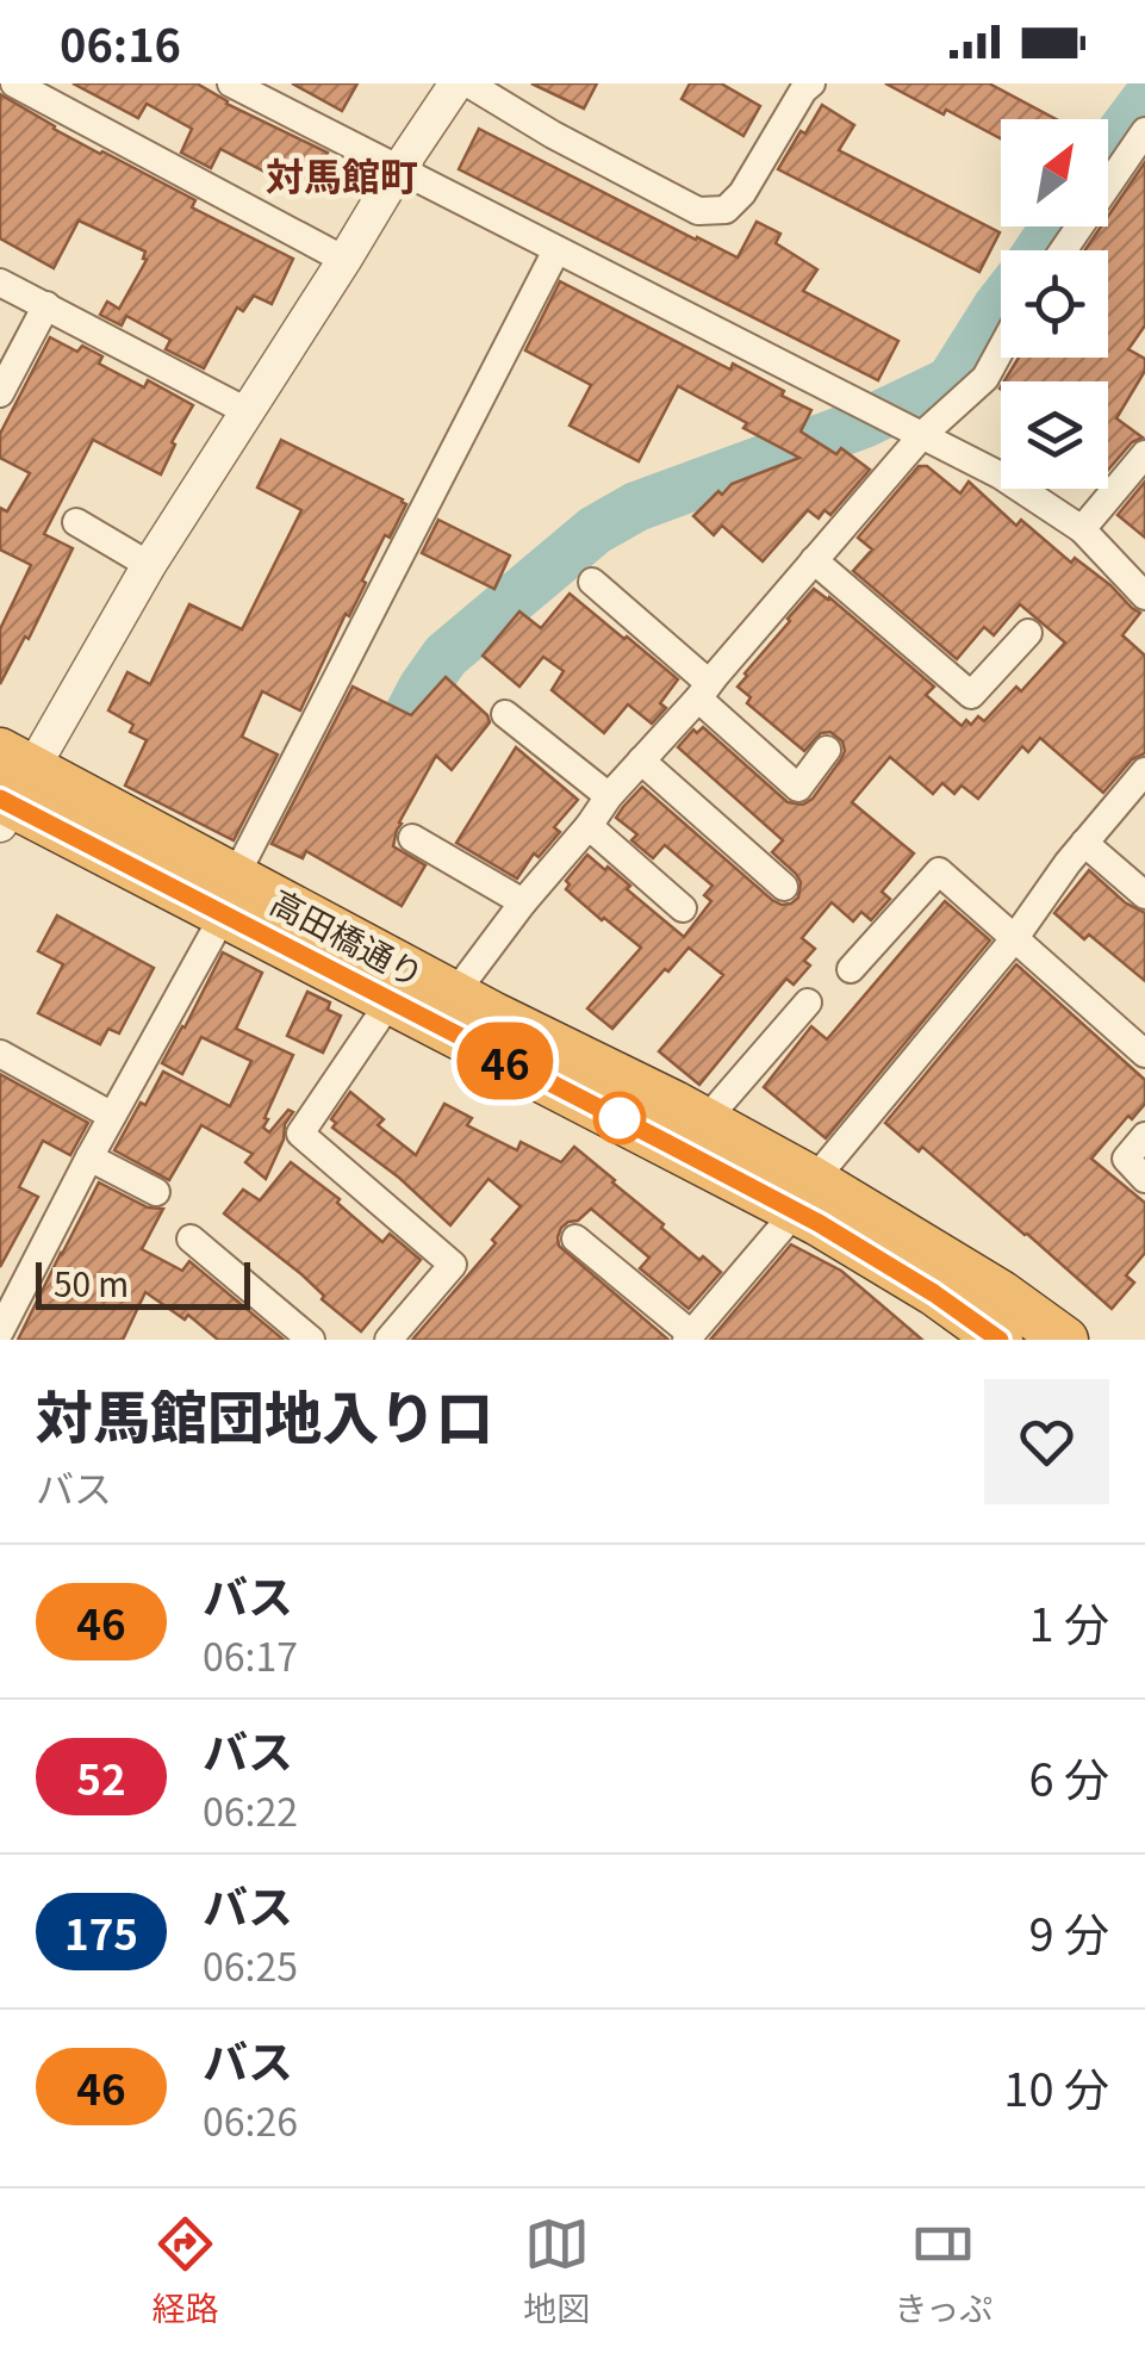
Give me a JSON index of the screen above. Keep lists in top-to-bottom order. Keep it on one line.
{"streets":{"highway":["高田橋通り"]},"districts":["対馬館町"],"lines":["bus line 46"],"scale_bar":"50 m","north":"top right","page":{"status":"06:16","on_map":"46","scale":"50 m","heading":["対馬館団地入り口","バス"],"list":[{"mark":"46","name":"バス","note":"06:17","value":"1 分"},{"mark":"52","name":"バス","note":"06:22","value":"6 分"},{"mark":"175","name":"バス","note":"06:25","value":"9 分"},{"mark":"46","name":"バス","note":"06:26","value":"10 分"}],"tabs":["経路","地図","きっぷ"]}}
